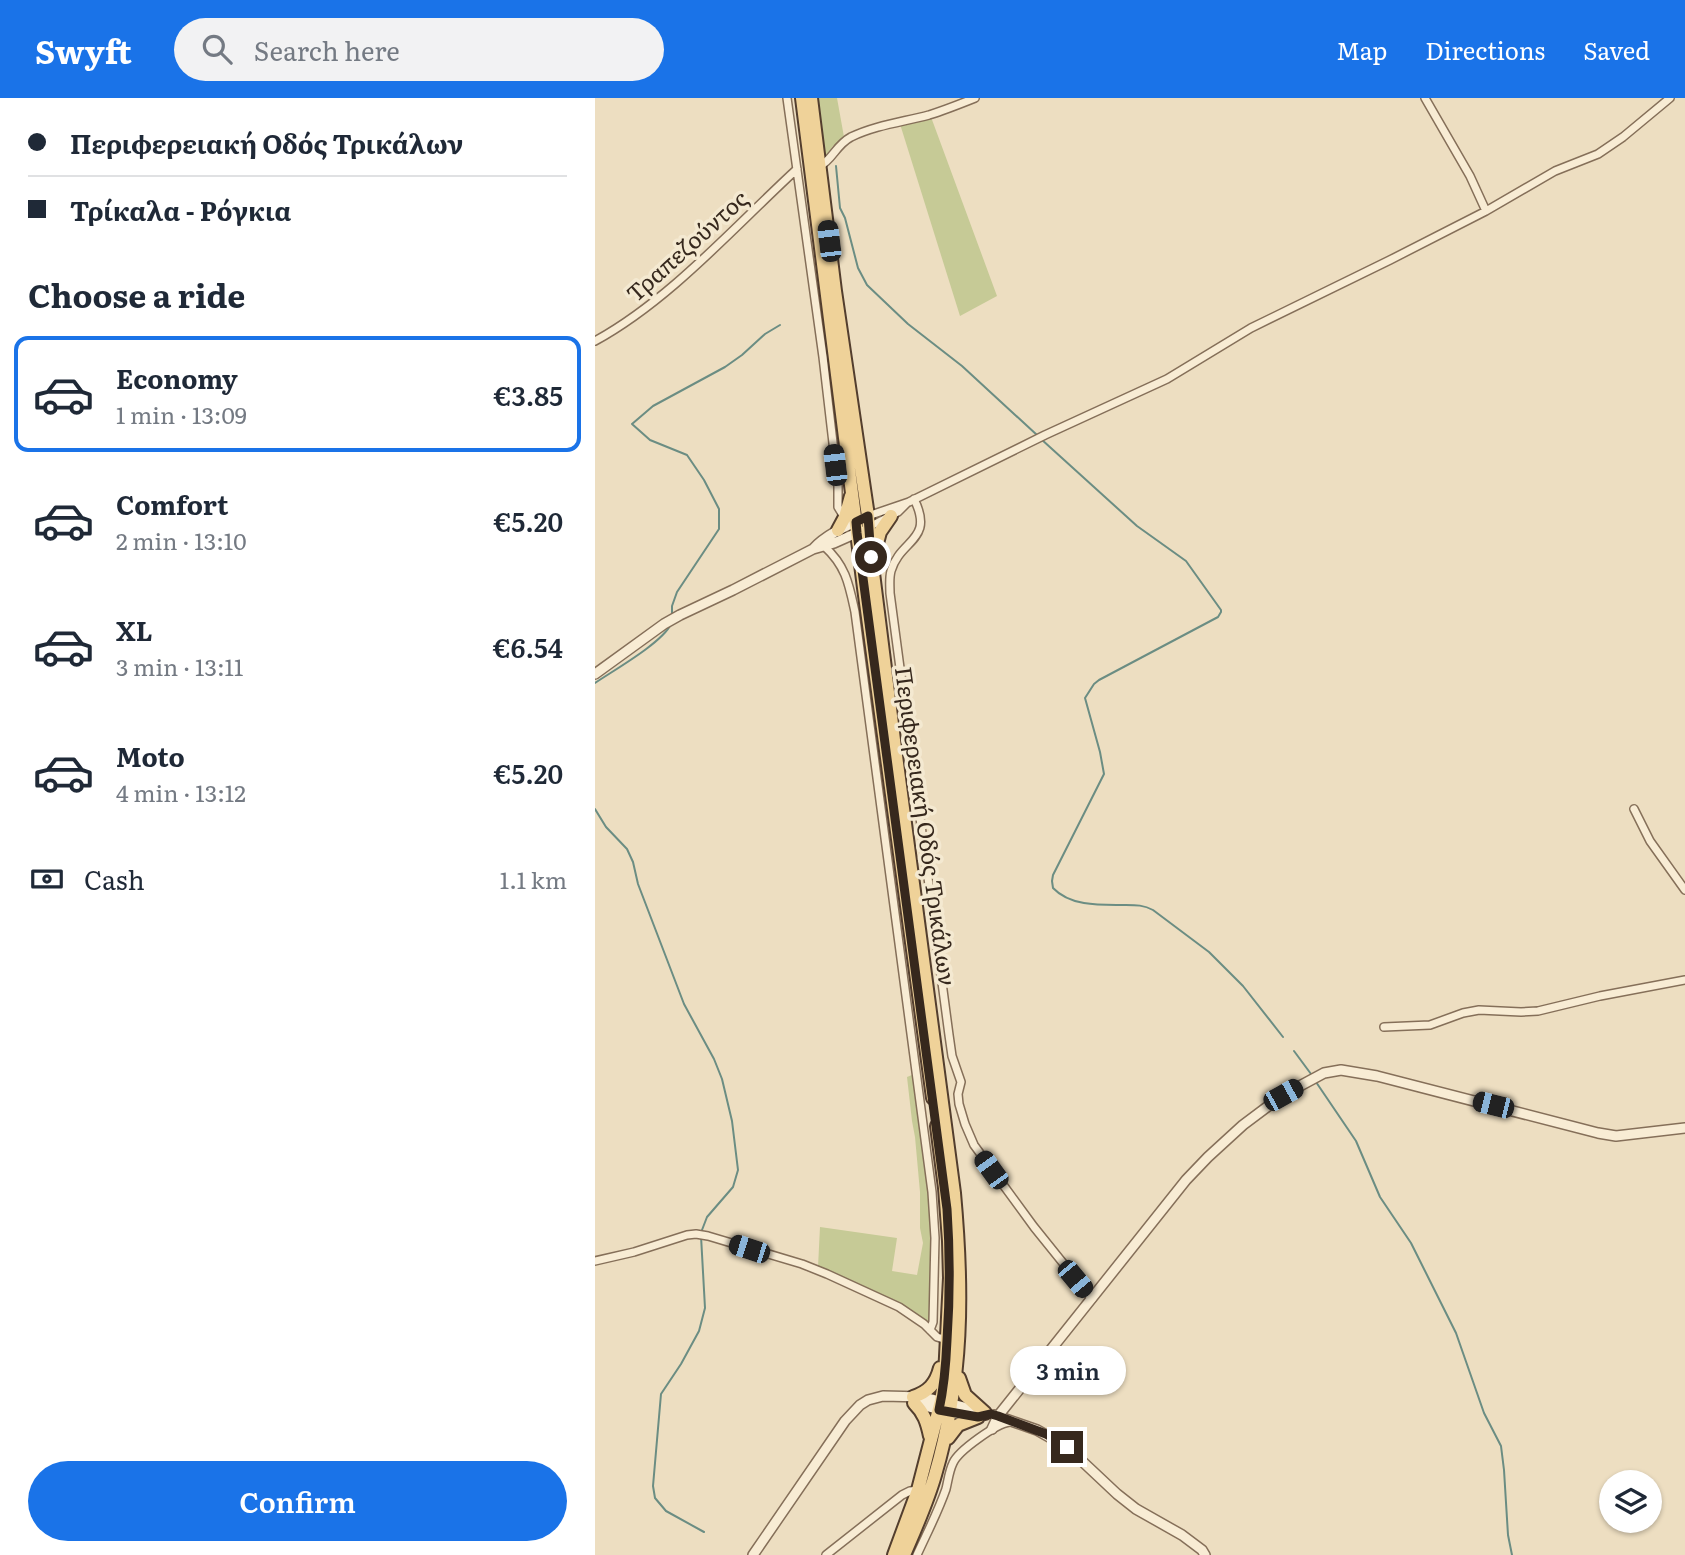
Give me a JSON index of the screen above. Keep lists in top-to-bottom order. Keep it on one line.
{"streets":{"main road":["Περιφερειακή Οδός Τρικάλων"],"street":["Τραπεζούντος"]},"page":{"header":"Swyft","search":"Search here","nav":["Map","Directions","Saved"],"banner":["Περιφερειακή Οδός Τρικάλων","Τρίκαλα - Ρόγκια"],"heading":"Choose a ride","list":[{"name":"Economy","note":"1 min · 13:09","value":"€3.85"},{"name":"Comfort","note":"2 min · 13:10","value":"€5.20"},{"name":"XL","note":"3 min · 13:11","value":"€6.54"},{"name":"Moto","note":"4 min · 13:12","value":"€5.20"}],"pay":["Cash","1.1 km"],"bubble":"3 min","buttons":"Confirm"}}
